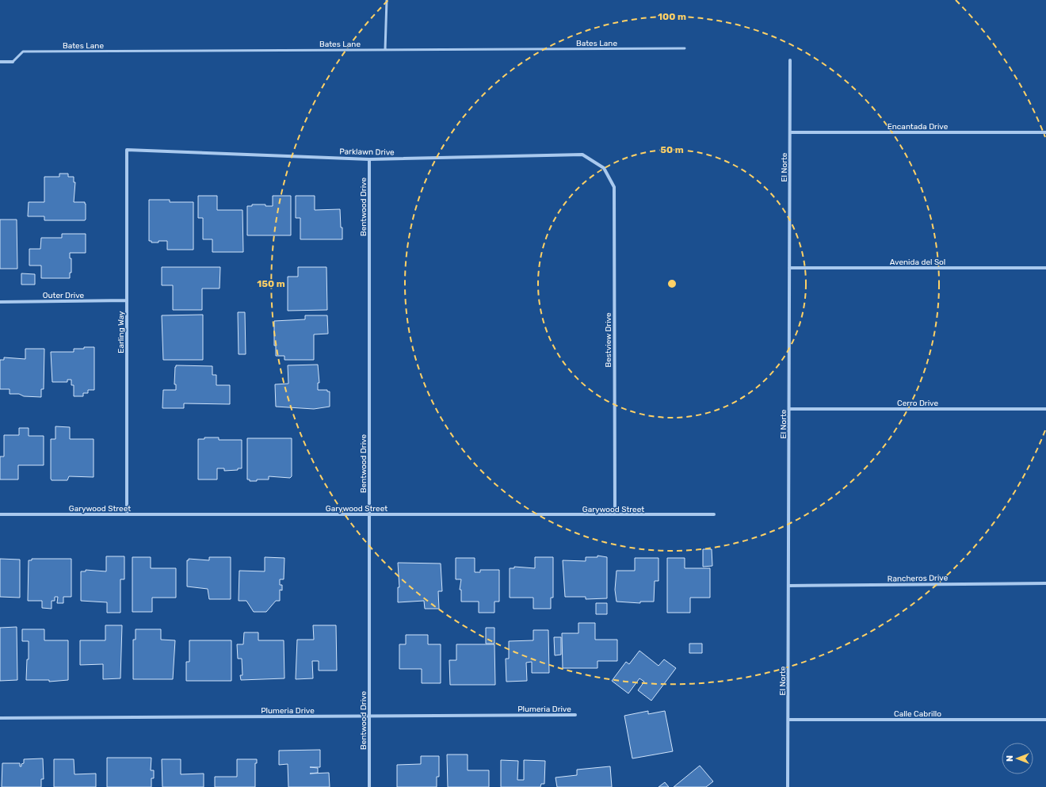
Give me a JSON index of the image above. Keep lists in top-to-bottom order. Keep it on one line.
{"streets":{"street":["Bates Lane","Encantada Drive","Parklawn Drive","El Norte","Bentwood Drive","Avenida del Sol","Outer Drive","Earling Way","Bestview Drive","Cerro Drive","Garywood Street","Rancheros Drive","Plumeria Drive","Calle Cabrillo"]},"crossings":[["Encantada Drive","El Norte"],["Parklawn Drive","Bentwood Drive"],["Parklawn Drive","Earling Way"],["Parklawn Drive","Bestview Drive"],["El Norte","Avenida del Sol"],["El Norte","Cerro Drive"],["El Norte","Rancheros Drive"],["El Norte","Calle Cabrillo"],["Bentwood Drive","Garywood Street"],["Bentwood Drive","Plumeria Drive"],["Outer Drive","Earling Way"],["Earling Way","Garywood Street"],["Bestview Drive","Garywood Street"]],"north":"left","rings":["100 m","50 m","150 m"]}
